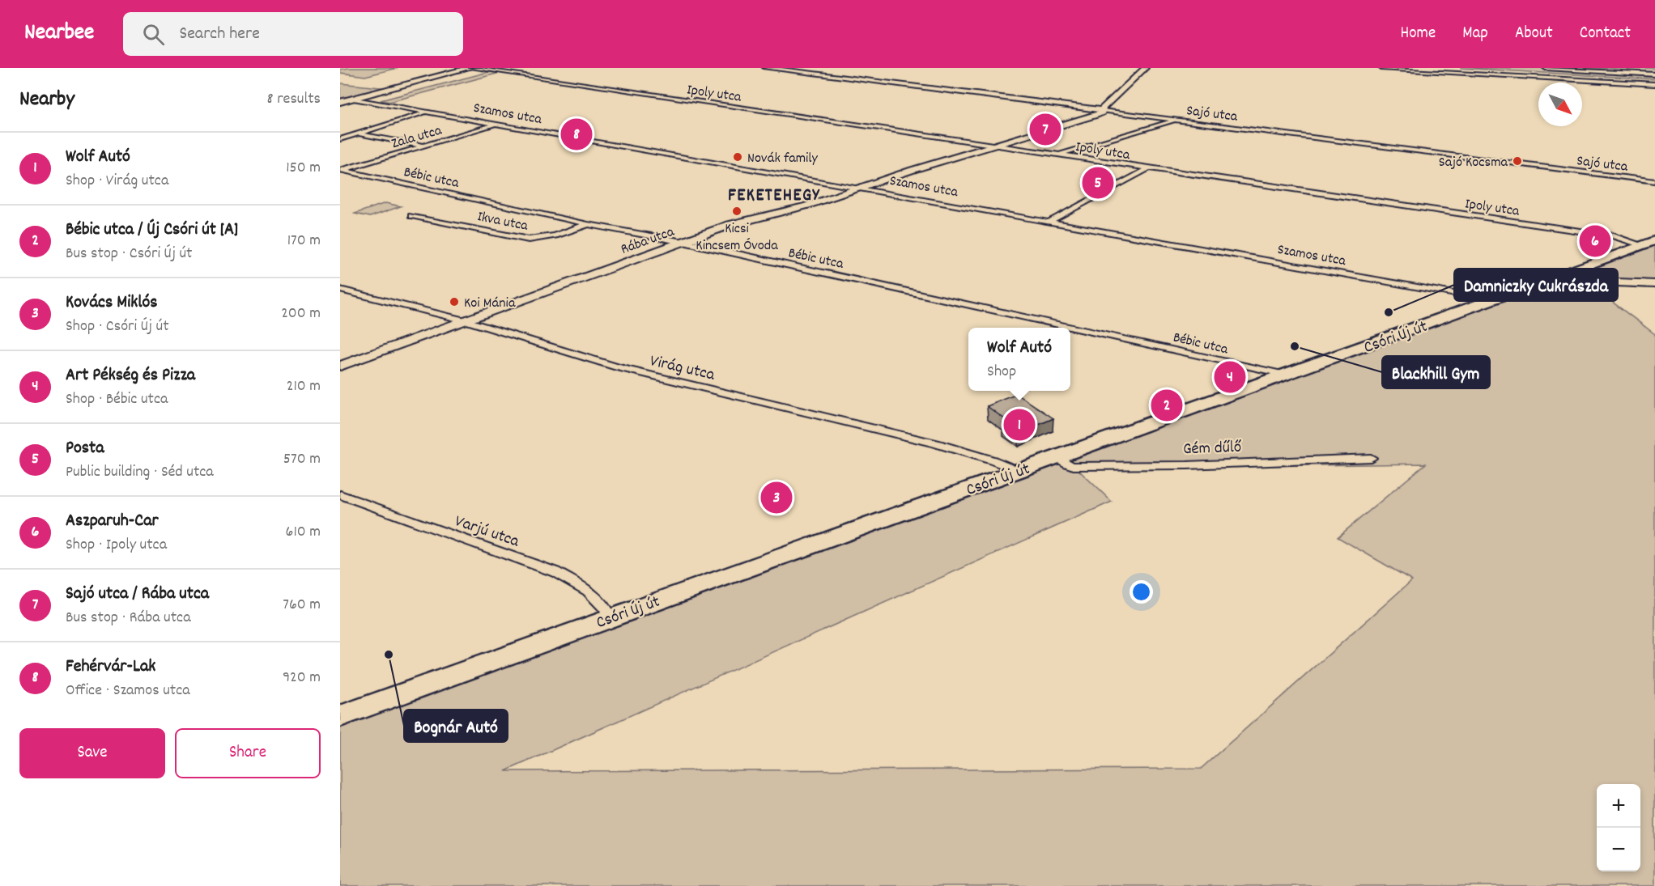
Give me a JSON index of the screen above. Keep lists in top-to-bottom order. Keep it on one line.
{"streets":{"main road":["Csóri Új út"],"street":["Ipoly utca","Szamos utca","Sajó utca","Zala utca","Bébic utca","Ikva utca","Rába utca","Virág utca","Gém dűlő","Varjú utca"]},"crossings":[["Ipoly utca","Rába utca"],["Ipoly utca","Csóri Új út"],["Szamos utca","Zala utca"],["Szamos utca","Rába utca"],["Szamos utca","Csóri Új út"],["Sajó utca","Rába utca"],["Zala utca","Bébic utca"],["Bébic utca","Ikva utca"],["Bébic utca","Rába utca"],["Bébic utca","Csóri Új út"],["Rába utca","Virág utca"],["Csóri Új út","Virág utca"],["Csóri Új út","Gém dűlő"],["Csóri Új út","Varjú utca"]],"districts":["FEKETEHEGY"],"places":["Novák family","Sajó Kocsma","Kicsi Kincsem Óvoda","Koi Mánia","Damniczky Cukrászda","Blackhill Gym","Bognár Autó"],"north":"bottom right","page":{"header":"Nearbee","search":"Search here","nav":["Home","Map","About","Contact"],"heading":["Nearby","8 results"],"pins":["7","8","5","6","4","2","1","3"],"list":[{"mark":"1","name":"Wolf Autó","note":"Shop · Virág utca","value":"150 m"},{"mark":"2","name":"Bébic utca / Új Csóri út [A]","note":"Bus stop · Csóri Új út","value":"170 m"},{"mark":"3","name":"Kovács Miklós","note":"Shop · Csóri Új út","value":"200 m"},{"mark":"4","name":"Art Pékség és Pizza","note":"Shop · Bébic utca","value":"210 m"},{"mark":"5","name":"Posta","note":"Public building · Séd utca","value":"570 m"},{"mark":"6","name":"Aszparuh-Car","note":"Shop · Ipoly utca","value":"610 m"},{"mark":"7","name":"Sajó utca / Rába utca","note":"Bus stop · Rába utca","value":"760 m"},{"mark":"8","name":"Fehérvár-Lak","note":"Office · Szamos utca","value":"920 m"}],"popup":["Wolf Autó","Shop"],"buttons":["Save","Share"],"map_buttons":["+","−"]}}
